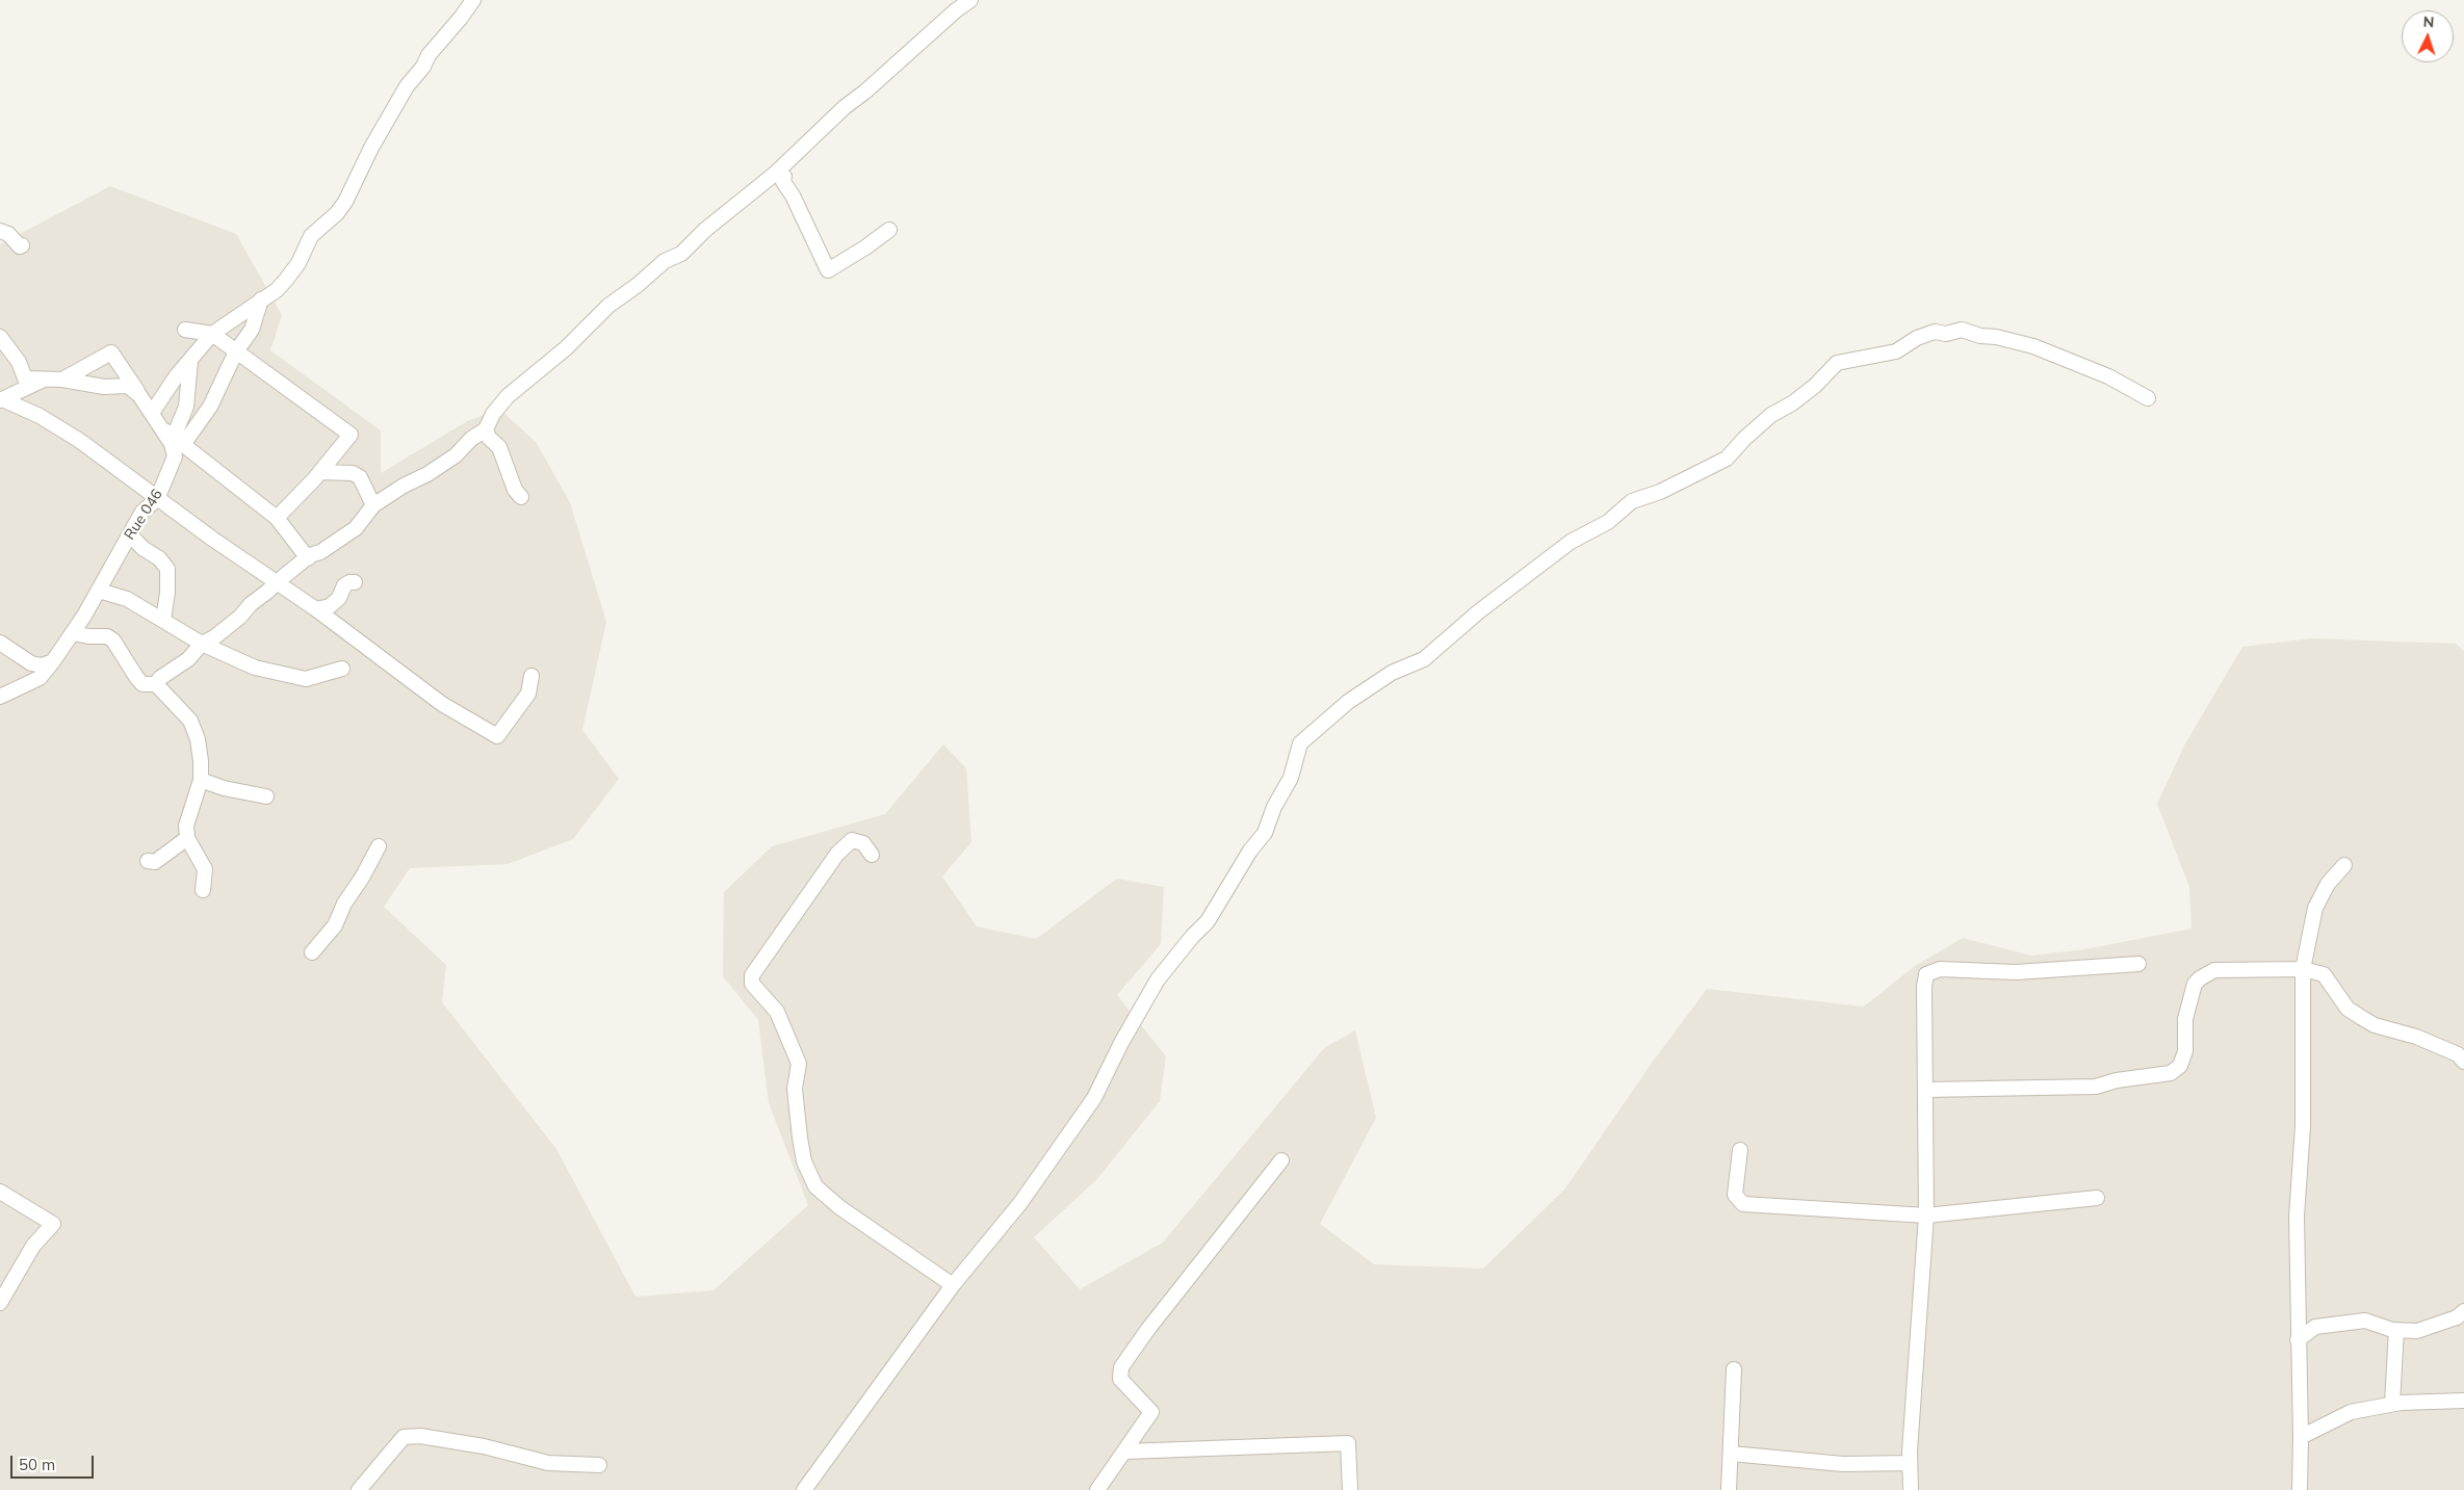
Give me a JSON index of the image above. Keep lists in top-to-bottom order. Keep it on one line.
{"streets":{"street":["Rue 046"]},"scale_bar":"50 m","north":"top"}
